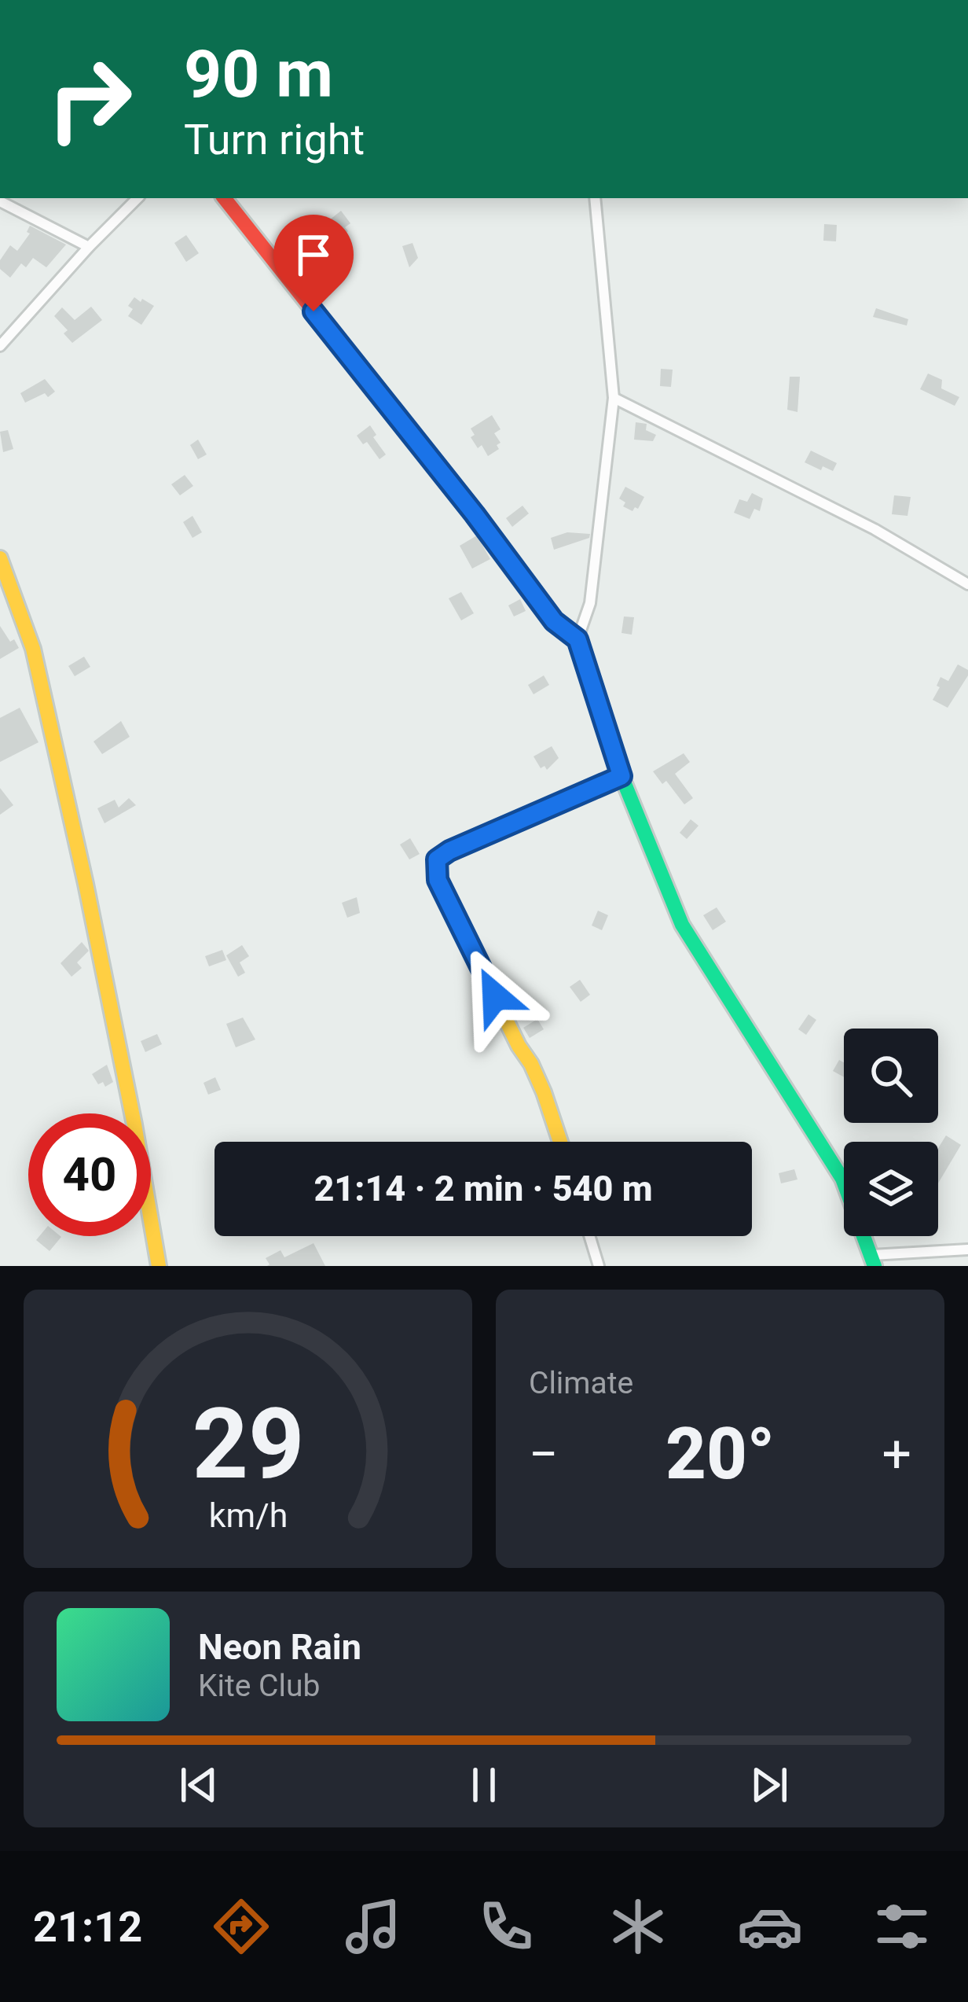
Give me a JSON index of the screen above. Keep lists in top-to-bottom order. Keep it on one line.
{"page":{"turn":["90 m","Turn right"],"limit":"40","trip":"21:14 · 2 min · 540 m","tile":"Climate","heat":["−","20°","+"],"song":["Neon Rain","Kite Club"],"tabs":"21:12","gauge":["29","km/h"]}}
